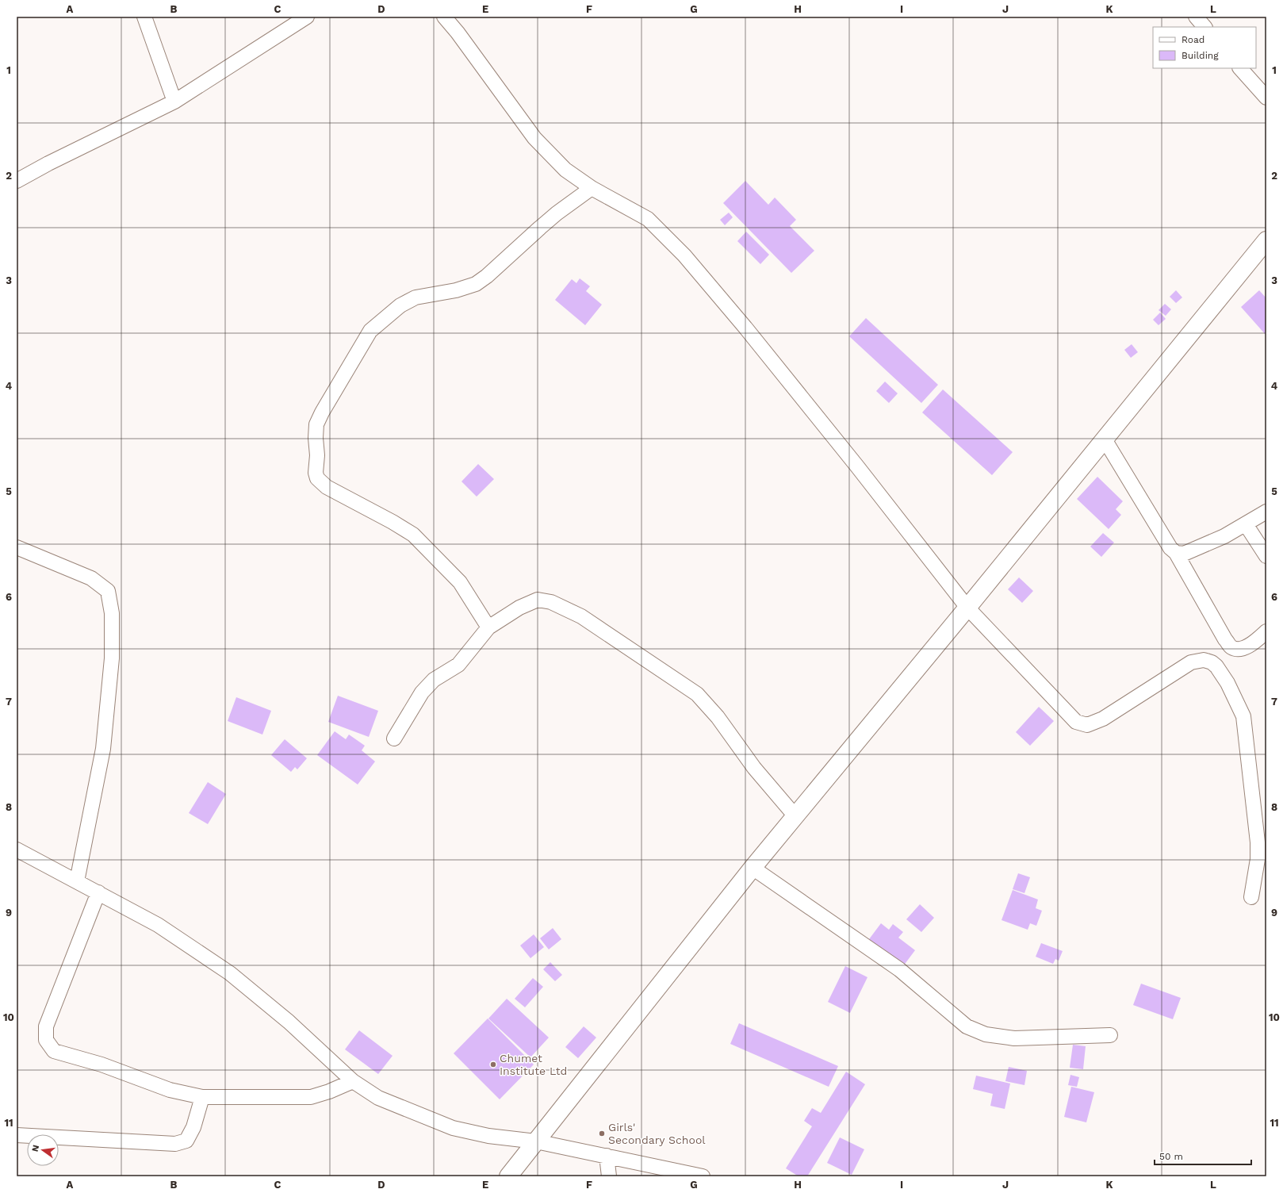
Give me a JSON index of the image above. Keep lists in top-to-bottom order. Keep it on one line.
{"places":["Chumet Institute Ltd","Girls' Secondary School"],"legend":["Road","Building"],"scale_bar":"50 m","north":"left","grid":{"columns":["A","B","C","D","E","F","G","H","I","J","K","L"],"rows":["1","2","3","4","5","6","7","8","9","10","11"]}}
